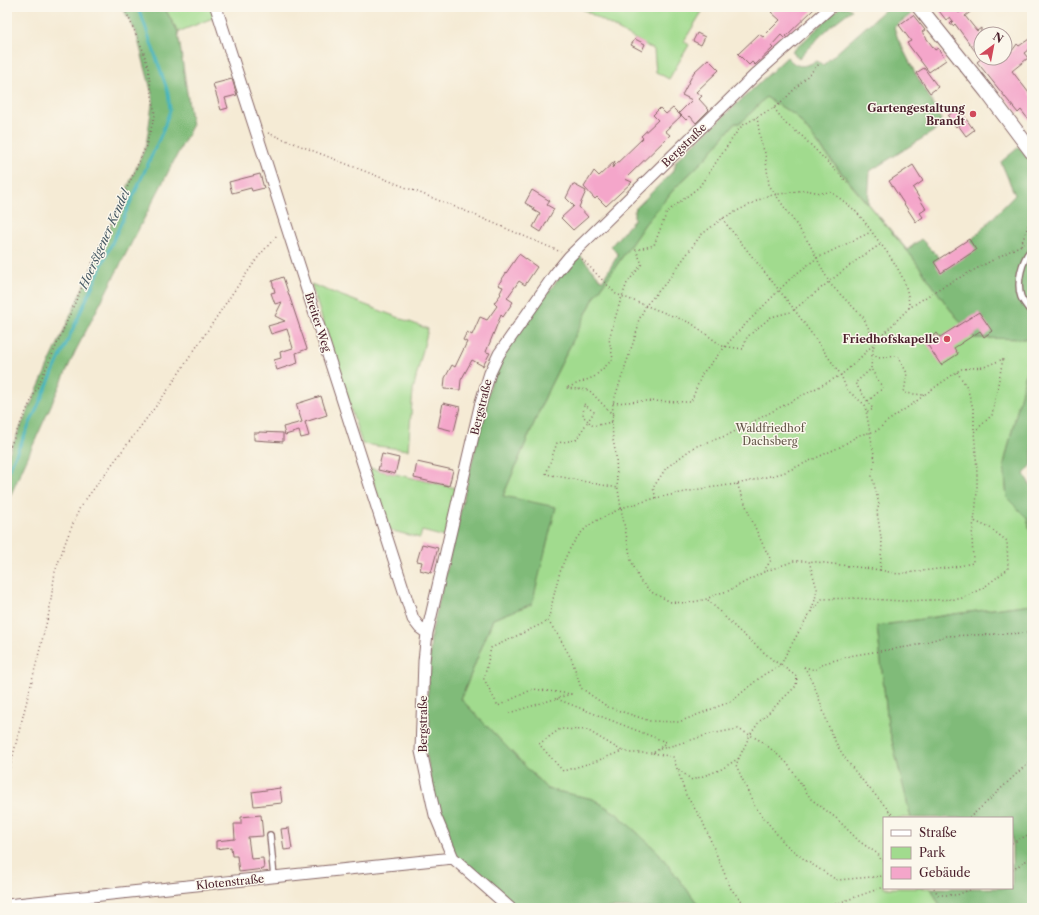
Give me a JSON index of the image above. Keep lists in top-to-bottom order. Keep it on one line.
{"streets":{"street":["Bergstraße","Breiter Weg","Klotenstraße"]},"crossings":[["Bergstraße","Breiter Weg"],["Bergstraße","Klotenstraße"]],"water":["Hoerstgener Kendel"],"parks":["Waldfriedhof Dachsberg"],"places":["Gartengestaltung Brandt","Friedhofskapelle"],"legend":["Straße","Park","Gebäude"],"north":"top right"}
